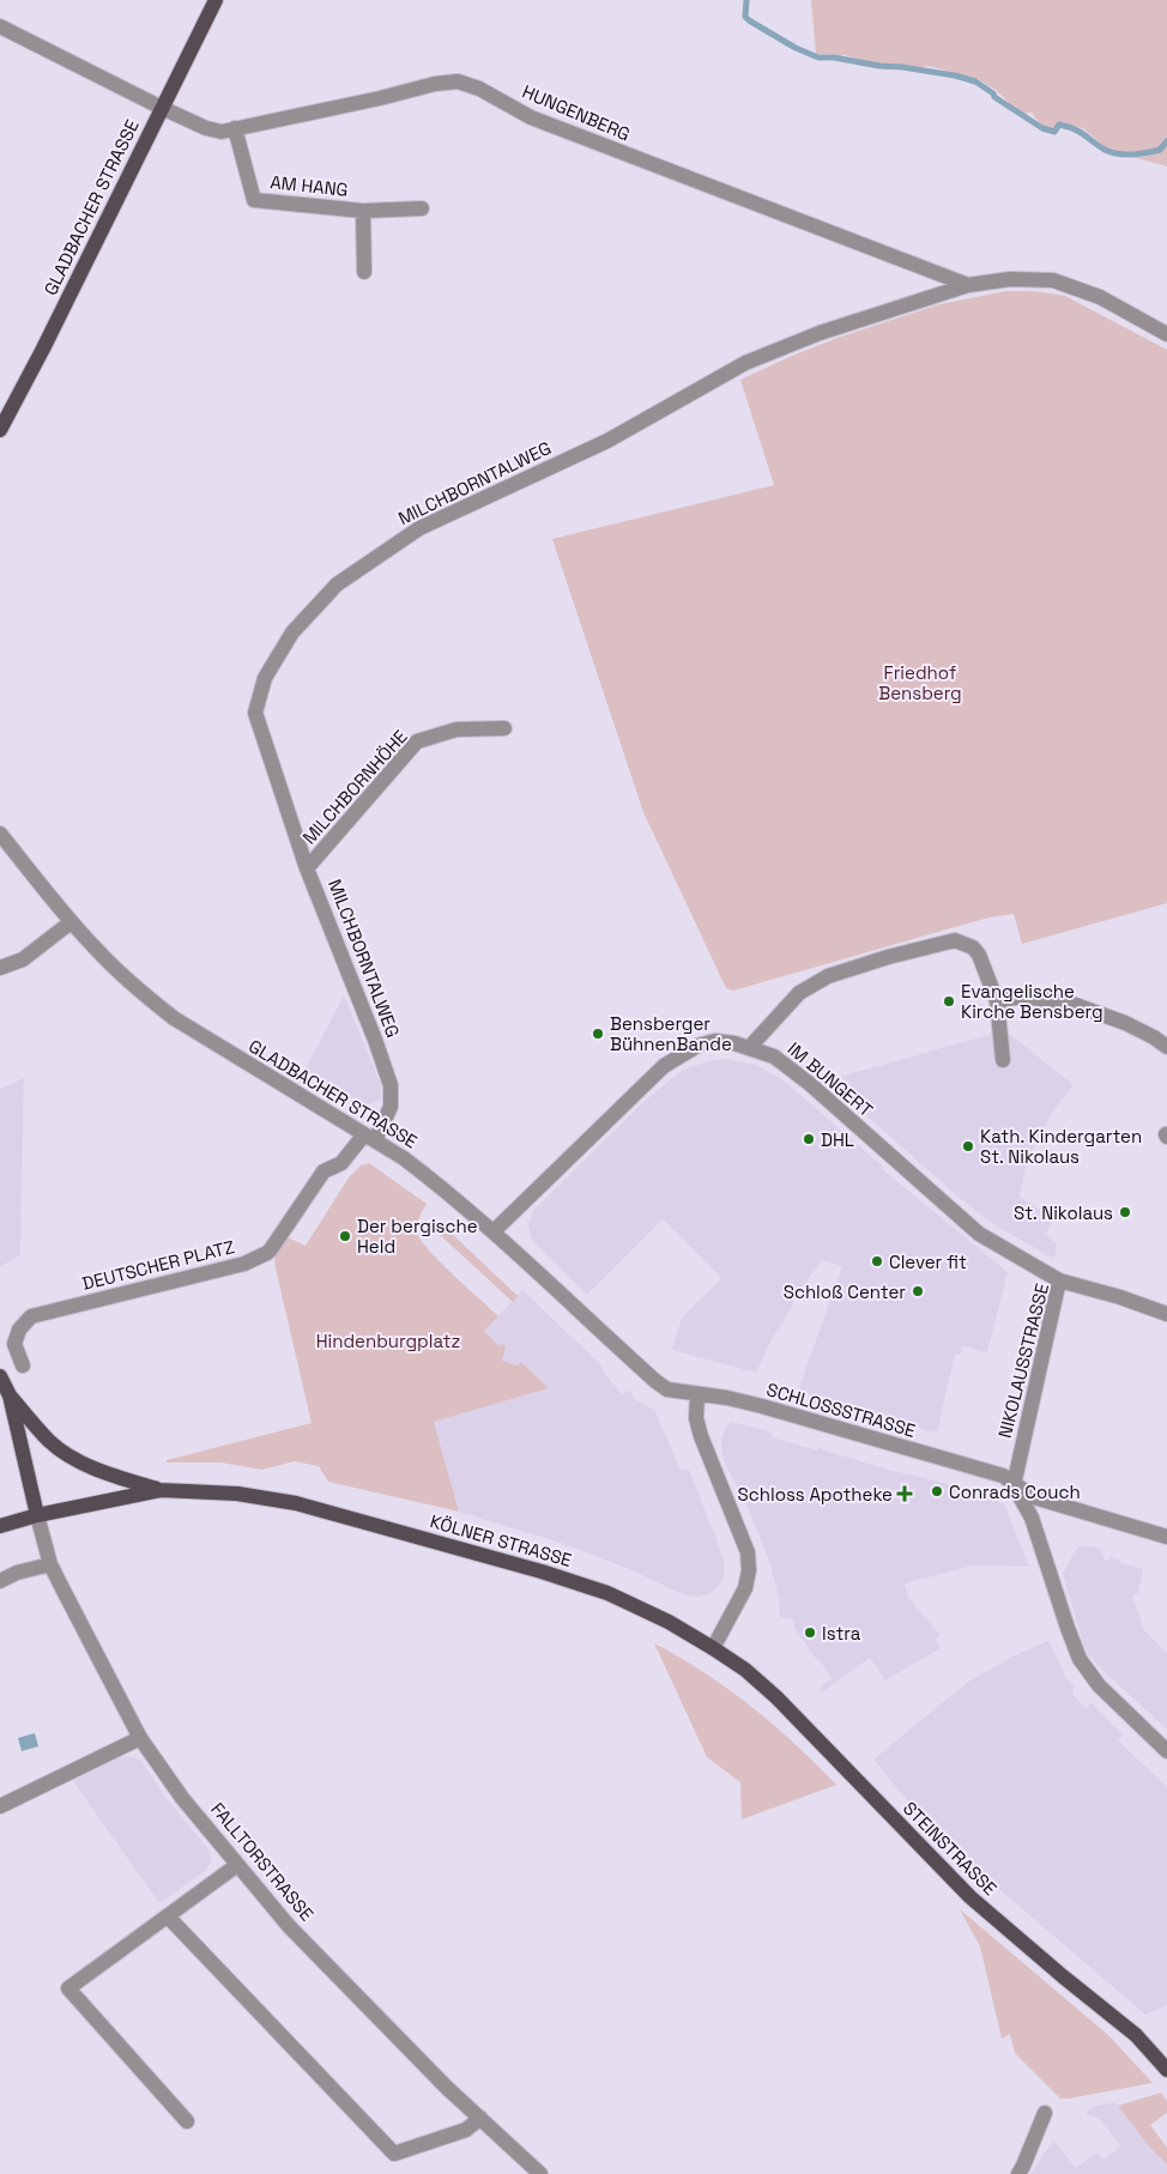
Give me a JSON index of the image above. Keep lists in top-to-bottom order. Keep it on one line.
{"streets":{"main road":["GLADBACHER STRASSE","KÖLNER STRASSE","STEINSTRASSE"],"street":["HUNGENBERG","AM HANG","MILCHBORNTALWEG","MILCHBORNHÖHE","IM BUNGERT","DEUTSCHER PLATZ","NIKOLAUSSTRASSE","SCHLOSSSTRASSE","FALLTORSTRASSE"]},"crossings":[["HUNGENBERG","AM HANG"],["HUNGENBERG","GLADBACHER STRASSE"],["HUNGENBERG","MILCHBORNTALWEG"],["GLADBACHER STRASSE","MILCHBORNTALWEG"],["GLADBACHER STRASSE","IM BUNGERT"],["GLADBACHER STRASSE","DEUTSCHER PLATZ"],["GLADBACHER STRASSE","SCHLOSSSTRASSE"],["MILCHBORNTALWEG","MILCHBORNHÖHE"],["MILCHBORNTALWEG","DEUTSCHER PLATZ"],["IM BUNGERT","NIKOLAUSSTRASSE"],["NIKOLAUSSTRASSE","SCHLOSSSTRASSE"],["KÖLNER STRASSE","STEINSTRASSE"],["KÖLNER STRASSE","FALLTORSTRASSE"]],"parks":["Friedhof Bensberg","Hindenburgplatz"],"places":{"other":["Evangelische Kirche Bensberg","Bensberger BühnenBande","DHL","Kath. Kindergarten St. Nikolaus","St. Nikolaus","Der bergische Held","Clever fit","Schloß Center","Conrads Couch","Istra"],"health":["Schloss Apotheke"]}}
